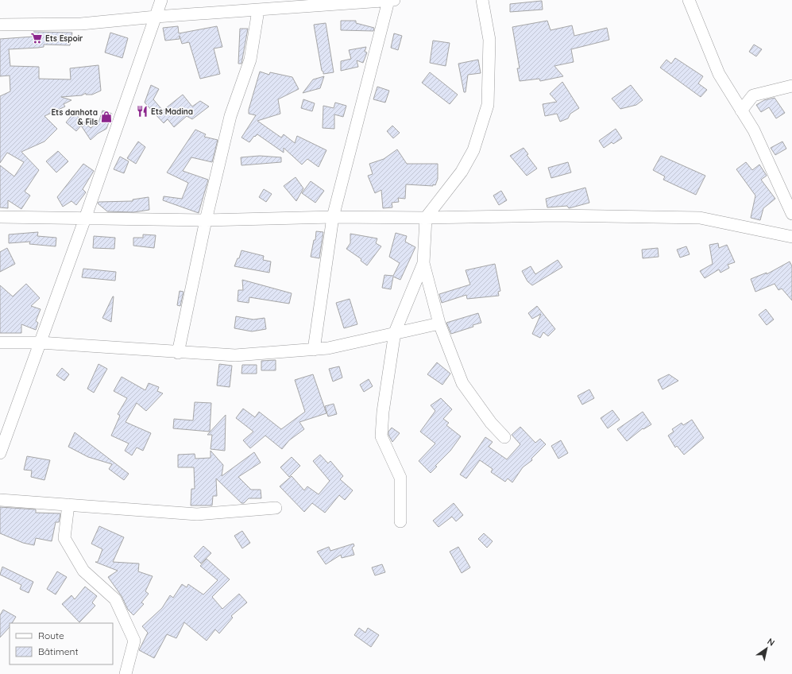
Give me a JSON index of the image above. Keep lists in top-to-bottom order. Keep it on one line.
{"places":{"supermarket":["Ets Espoir"],"restaurant":["Ets Madina"],"shop":["Ets danhota & Fils"]},"legend":["Route","Bâtiment"],"north":"top right"}
